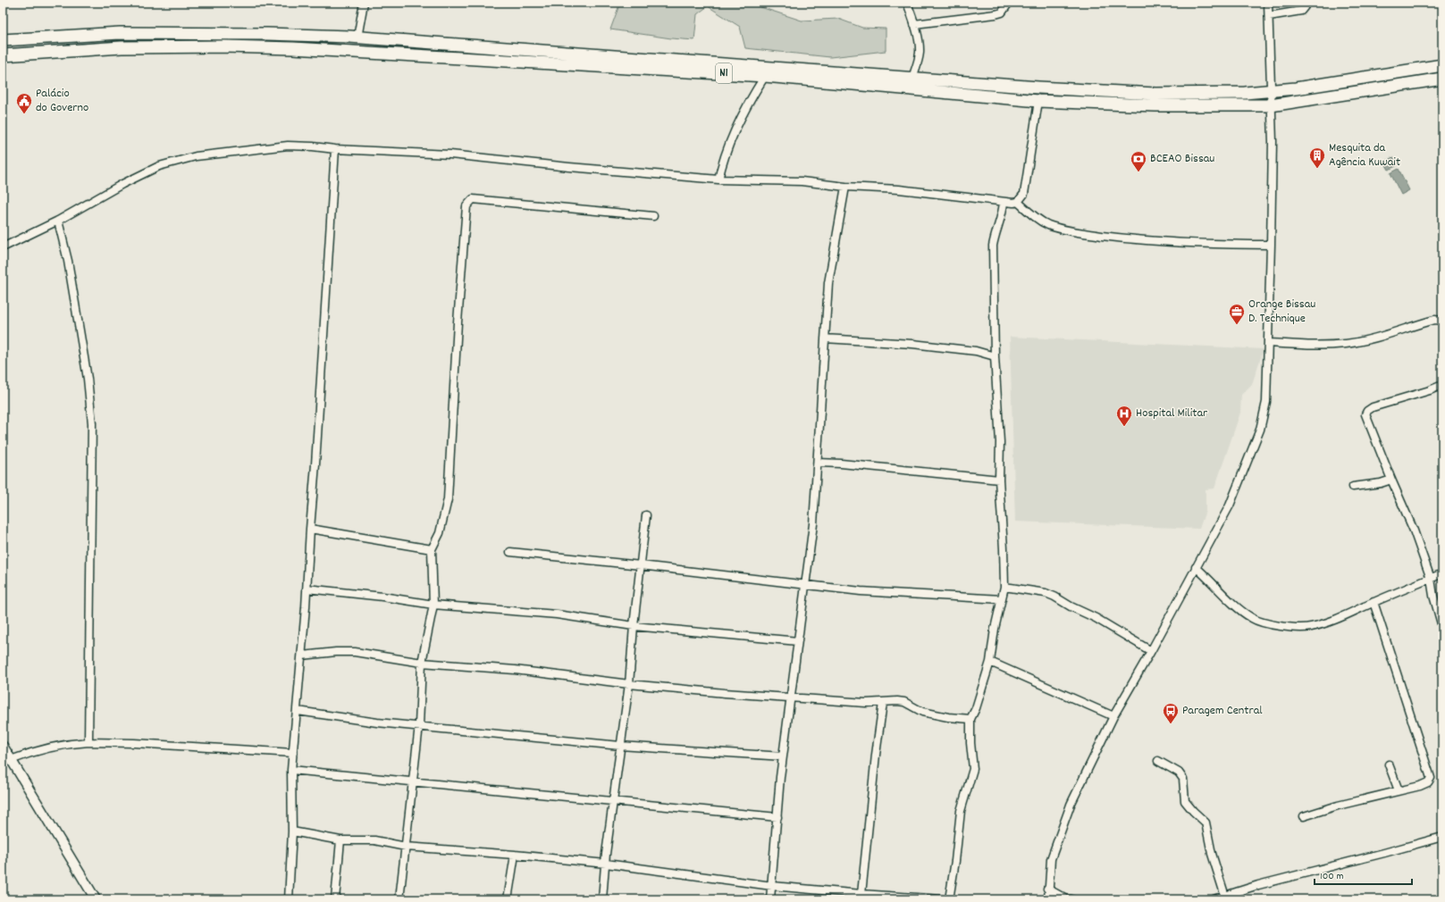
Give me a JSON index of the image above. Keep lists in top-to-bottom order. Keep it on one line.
{"streets":{"main road":["N1"]},"places":{"public building":["Palácio do Governo"],"building":["Mesquita da Agência Kuwait"],"bank":["BCEAO Bissau"],"office":["Orange Bissau D. Technique"],"hospital":["Hospital Militar"],"bus stop":["Paragem Central"]},"scale_bar":"100 m"}
